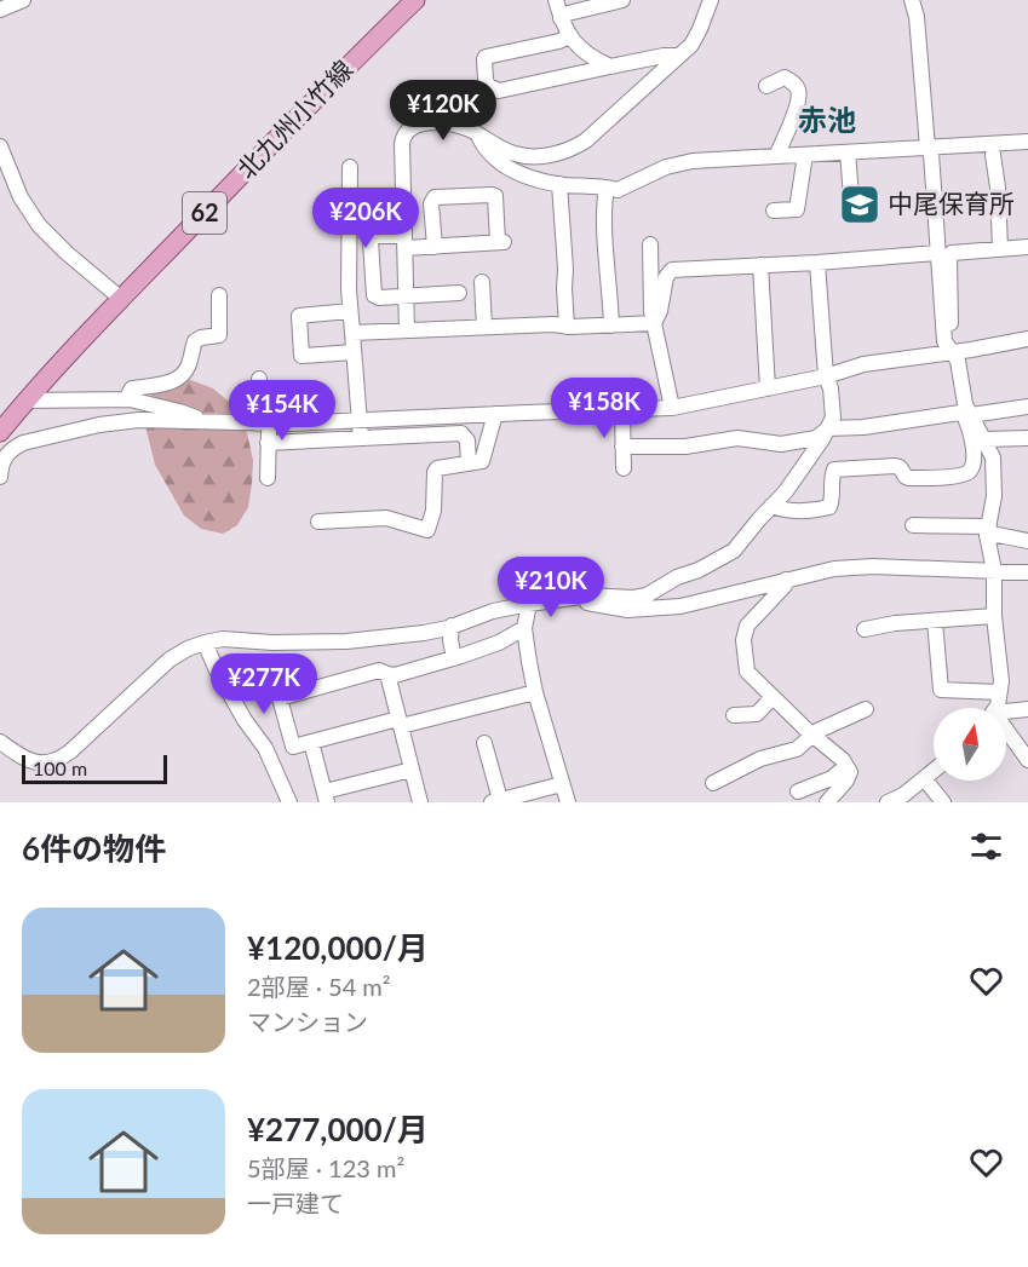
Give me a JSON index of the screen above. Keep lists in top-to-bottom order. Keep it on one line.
{"streets":{"main road":["北九州小竹線","62"]},"districts":["赤池"],"places":{"school or university":["中尾保育所"]},"scale_bar":"100 m","north":"top","page":{"price":["¥120K","¥206K","¥158K","¥154K","¥210K","¥277K"],"scale":"100 m","heading":"6件の物件","list":[{"name":"¥120,000/月","note":"2部屋 · 54 m² · マンション"},{"name":"¥277,000/月","note":"5部屋 · 123 m² · 一戸建て"}]}}
